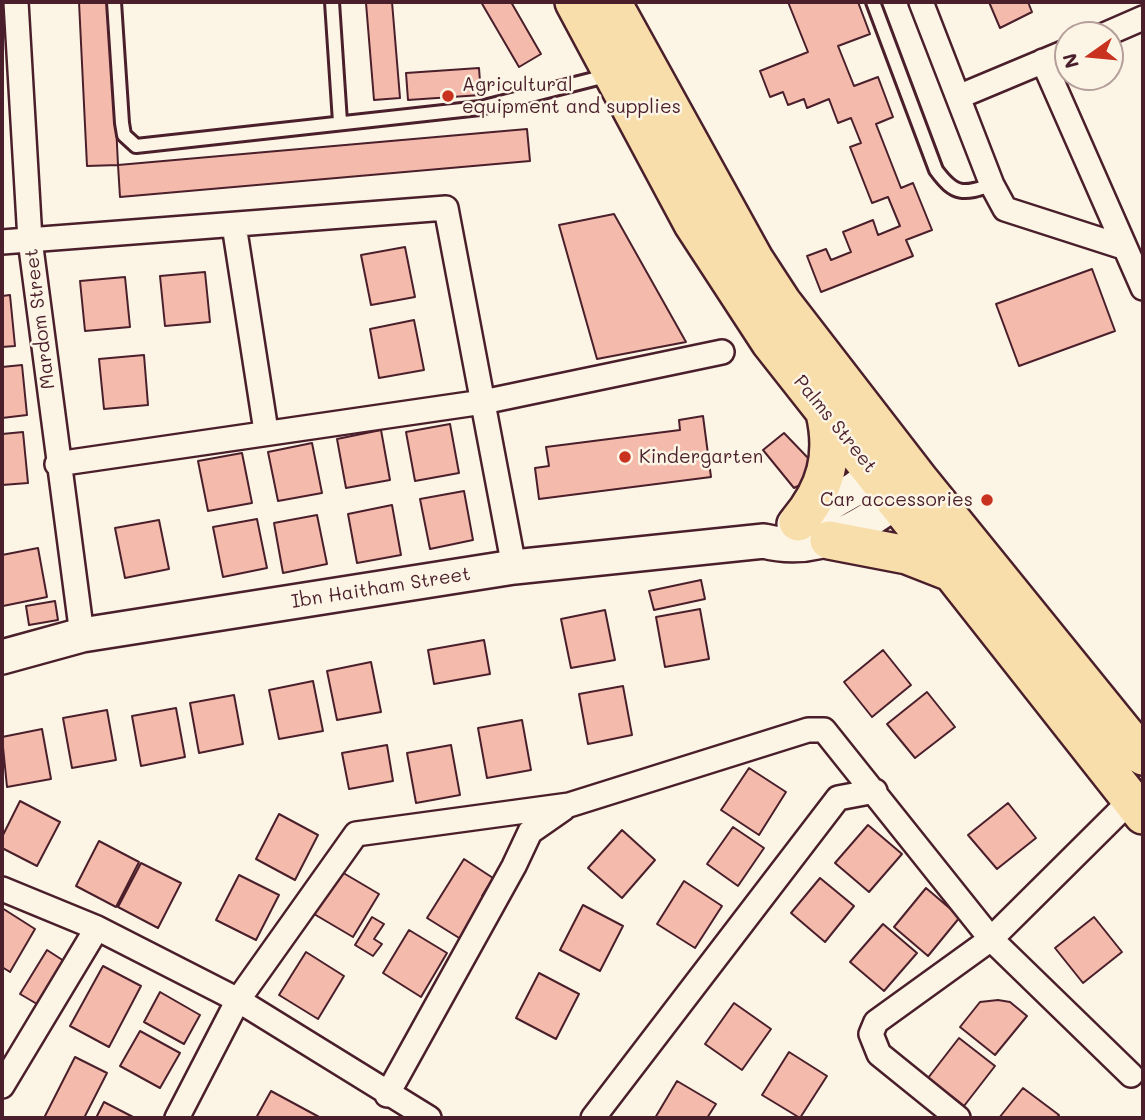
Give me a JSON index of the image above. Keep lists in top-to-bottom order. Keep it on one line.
{"streets":{"main road":["Palms Street","Ibn Haitham Street"],"street":["Mardom Street"]},"crossings":[["Mardom Street","Ibn Haitham Street"]],"places":["Agricultural equipment and supplies","Kindergarten","Car accessories"],"north":"left"}
